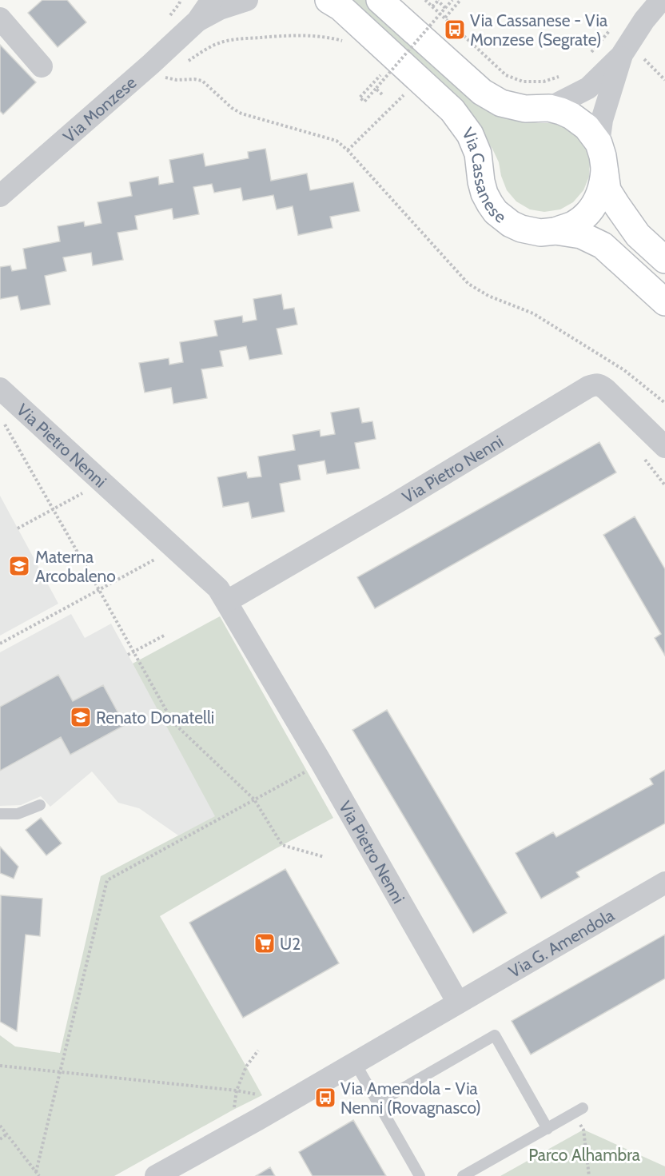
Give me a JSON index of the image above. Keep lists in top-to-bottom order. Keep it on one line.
{"streets":{"main road":["Via Cassanese"],"street":["Via Monzese","Via Pietro Nenni","Via G. Amendola"]},"crossings":[["Via Pietro Nenni","Via G. Amendola"]],"parks":["Parco Alhambra"],"places":{"bus stop":["Via Cassanese - Via Monzese (Segrate)","Via Amendola - Via Nenni (Rovagnasco)"],"school or university":["Materna Arcobaleno","Renato Donatelli"],"supermarket":["U2"]}}
